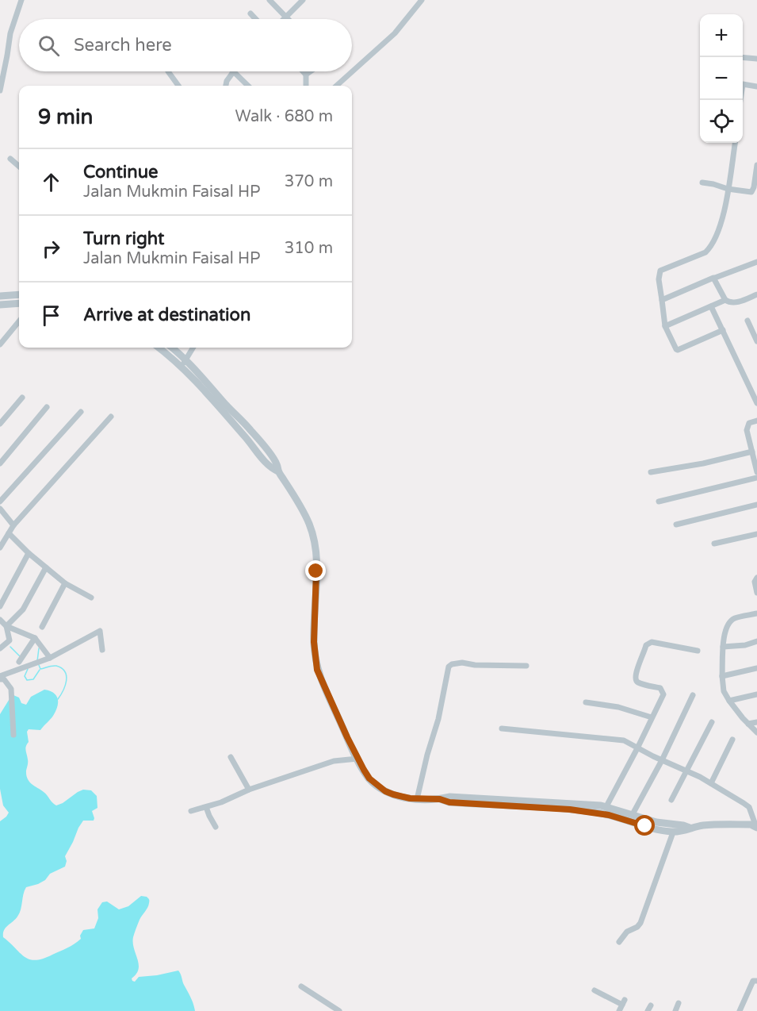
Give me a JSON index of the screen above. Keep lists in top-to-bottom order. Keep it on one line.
{"page":{"map_buttons":["+","−"],"search":"Search here","heading":["9 min","Walk · 680 m"],"list":[["Continue","Jalan Mukmin Faisal HP","370 m"],["Turn right","Jalan Mukmin Faisal HP","310 m"],"Arrive at destination"]}}
